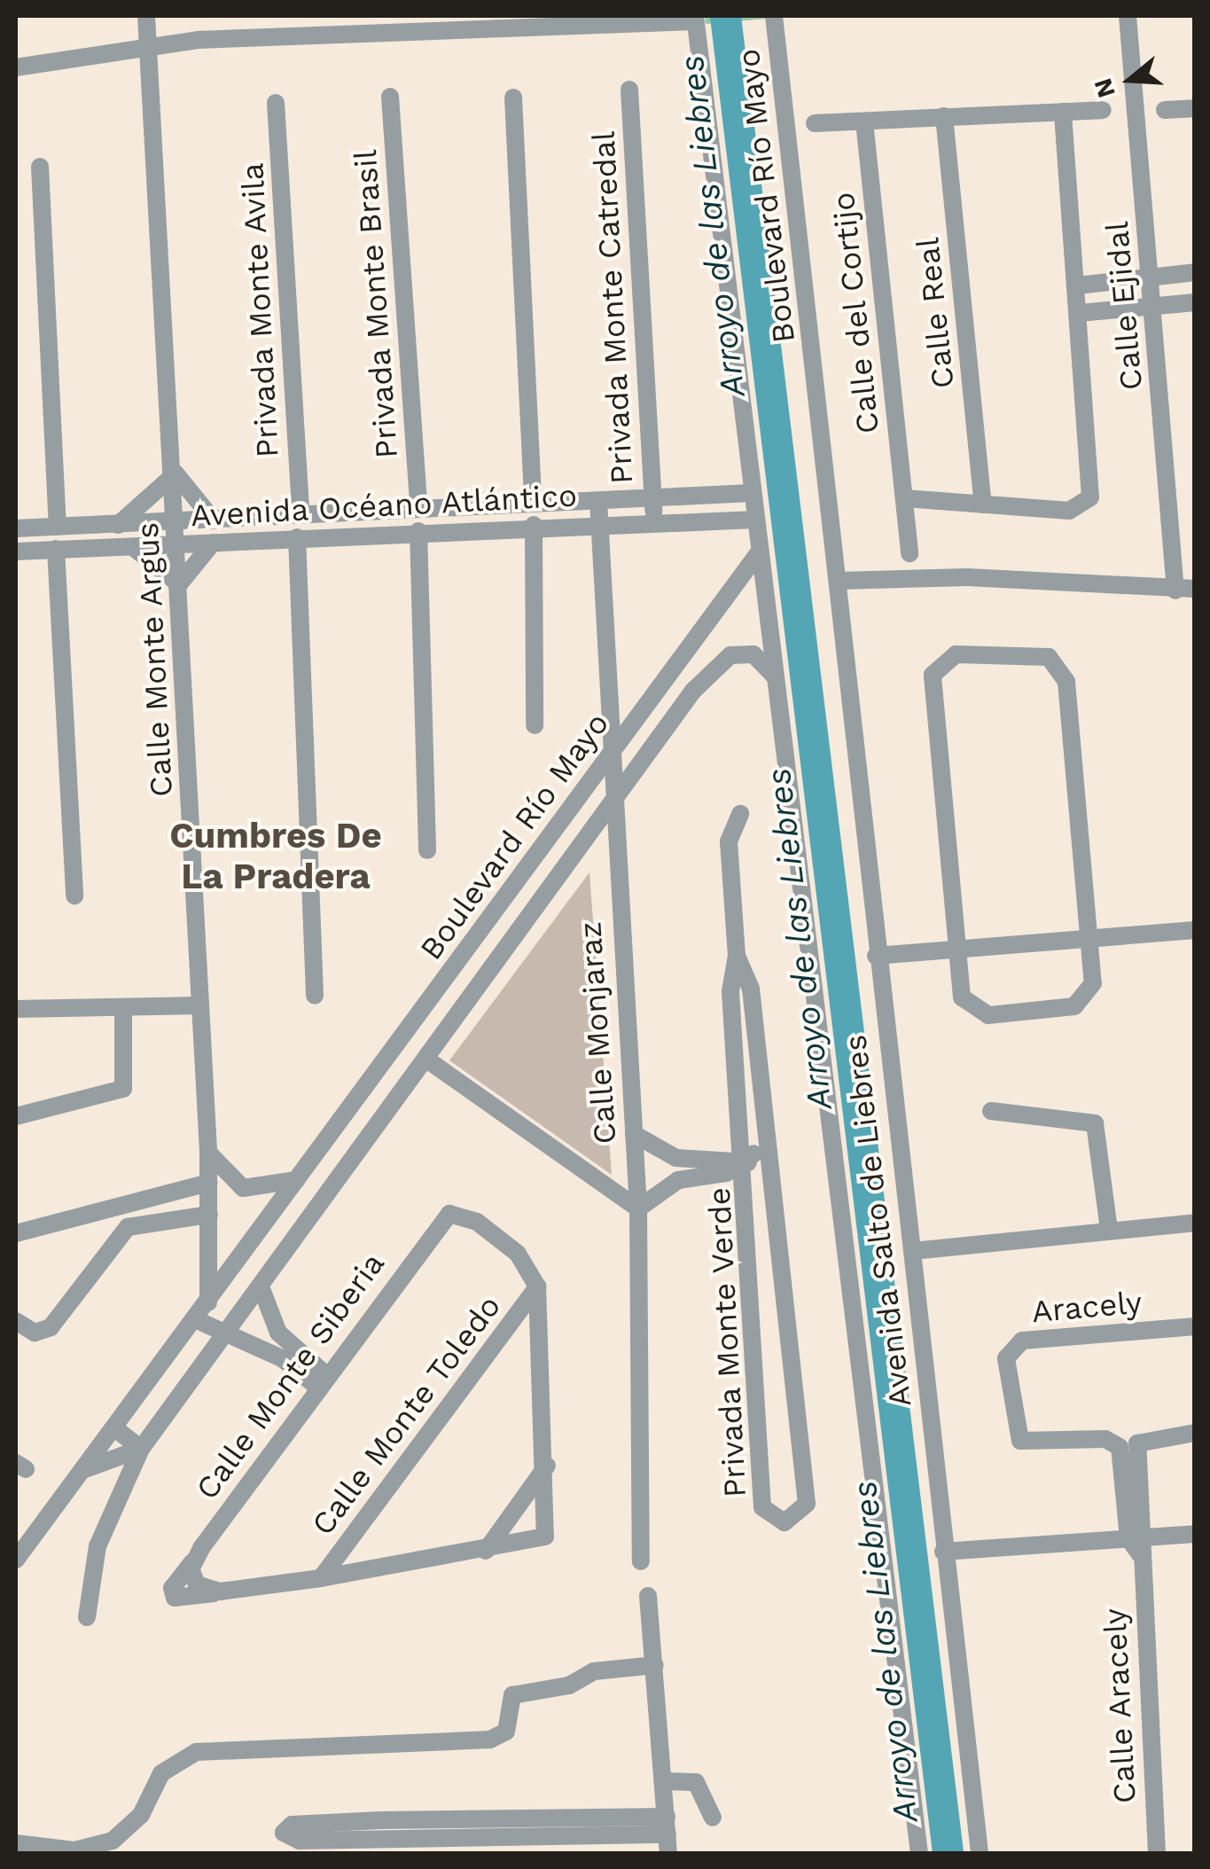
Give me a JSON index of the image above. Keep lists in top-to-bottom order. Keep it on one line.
{"streets":{"street":["Boulevard Río Mayo","Privada Monte Brasil","Calle Ejidal","Privada Monte Catredal","Privada Monte Avila","Calle del Cortijo","Calle Real","Avenida Océano Atlántico","Calle Monte Argus","Calle Monjaraz","Avenida Salto de Liebres","Aracely","Privada Monte Verde","Calle Monte Siberia","Calle Monte Toledo","Calle Aracely"]},"crossings":[["Boulevard Río Mayo","Calle Monte Argus"],["Boulevard Río Mayo","Calle Monjaraz"],["Boulevard Río Mayo","Avenida Salto de Liebres"],["Privada Monte Brasil","Avenida Océano Atlántico"],["Privada Monte Catredal","Avenida Océano Atlántico"],["Privada Monte Avila","Avenida Océano Atlántico"],["Avenida Océano Atlántico","Calle Monte Argus"],["Avenida Océano Atlántico","Calle Monjaraz"],["Avenida Océano Atlántico","Avenida Salto de Liebres"],["Calle Monjaraz","Privada Monte Verde"],["Aracely","Calle Aracely"],["Calle Monte Siberia","Calle Monte Toledo"]],"districts":["Cumbres De La Pradera"],"water":["Arroyo de las Liebres"],"north":"left"}
